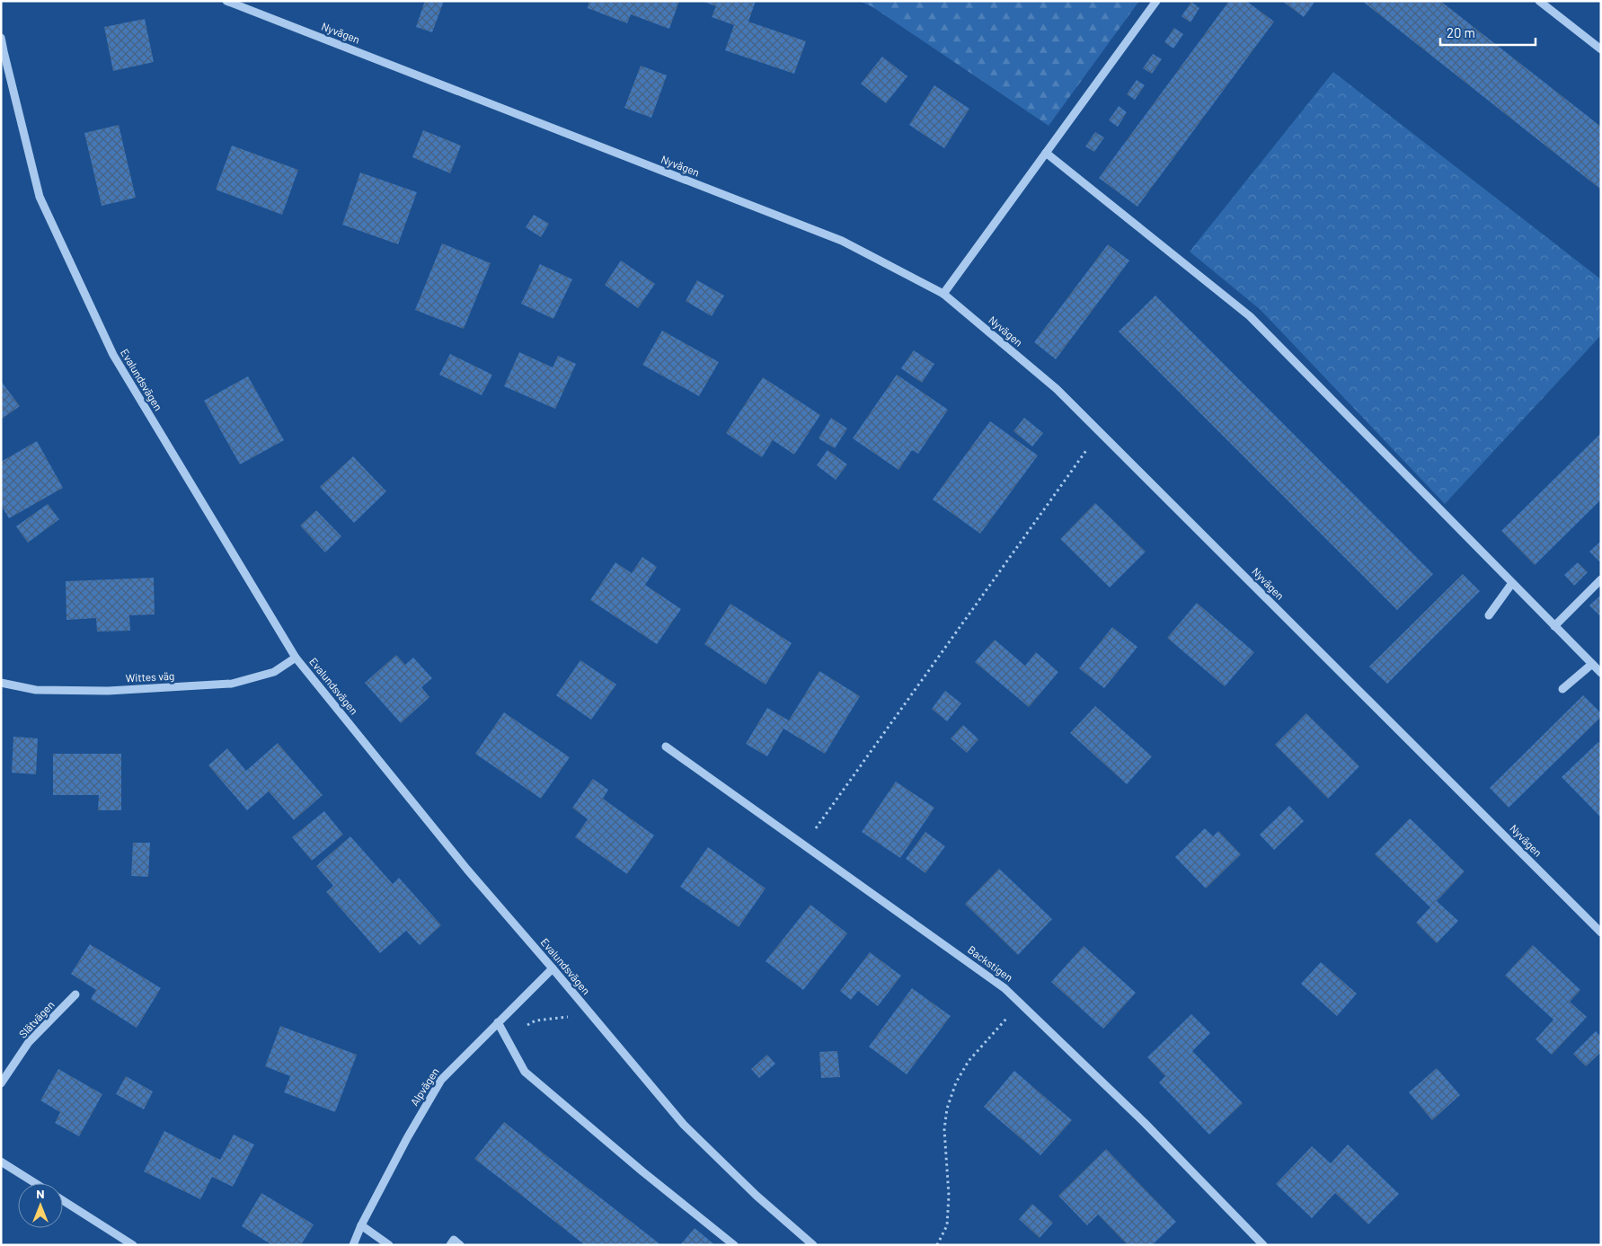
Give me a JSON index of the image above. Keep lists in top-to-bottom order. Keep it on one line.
{"streets":{"street":["Nyvägen","Evalundsvägen","Wittes väg","Backstigen","Slätvägen","Alpvägen"]},"crossings":[["Evalundsvägen","Wittes väg"],["Evalundsvägen","Alpvägen"]],"scale_bar":"20 m","north":"top"}
